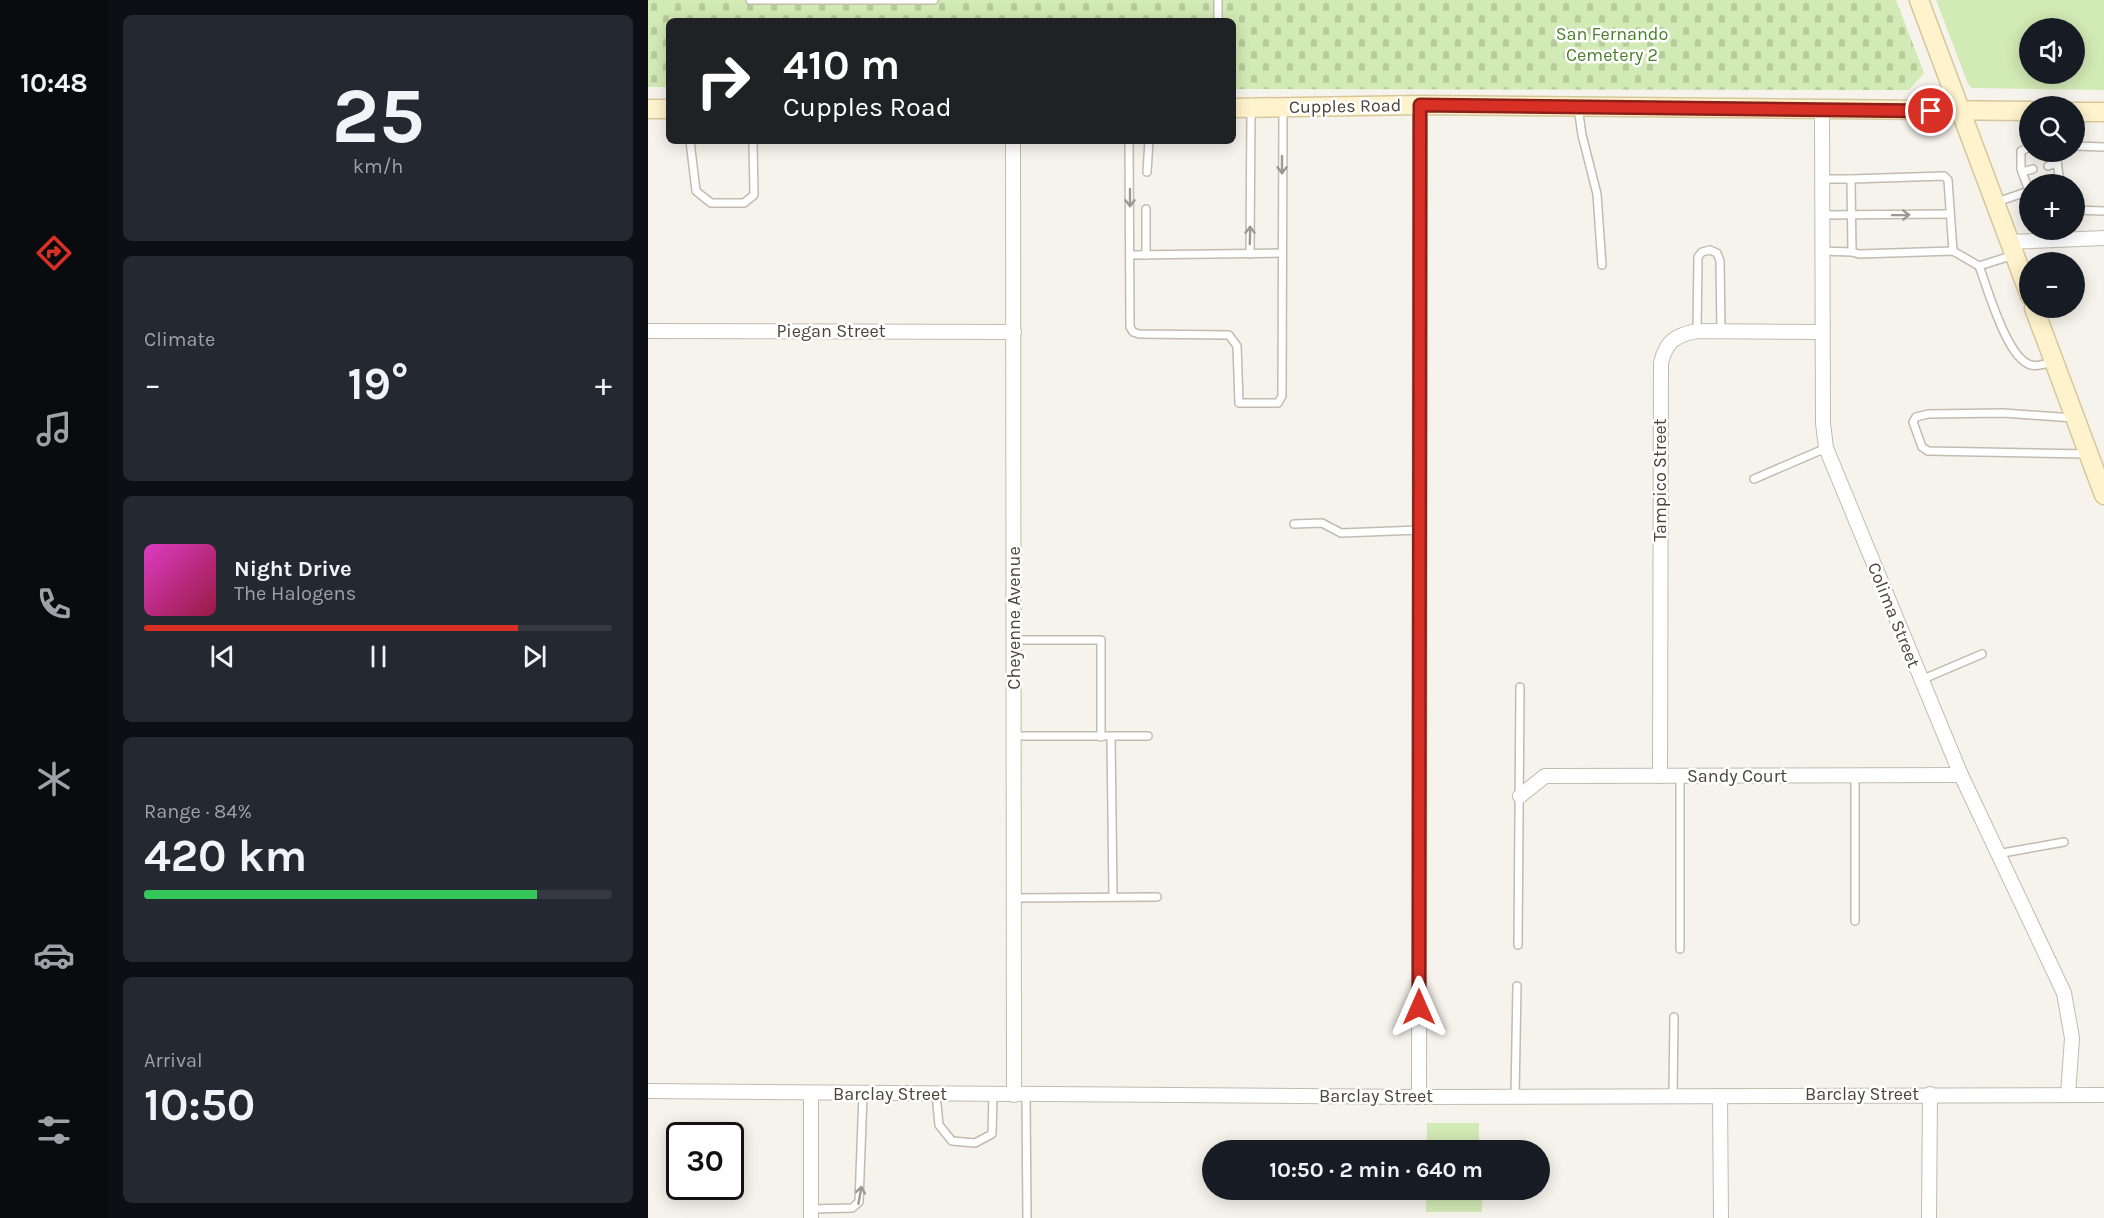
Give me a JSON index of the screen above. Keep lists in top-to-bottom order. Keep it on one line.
{"streets":{"street":["Cupples Road","Piegan Street","Tampico Street","Colima Street","Cheyenne Avenue","Sandy Court","Barclay Street"]},"crossings":[["Cupples Road","Colima Street"],["Piegan Street","Cheyenne Avenue"],["Tampico Street","Colima Street"],["Tampico Street","Sandy Court"],["Colima Street","Sandy Court"],["Colima Street","Barclay Street"],["Cheyenne Avenue","Barclay Street"]],"parks":["San Fernando Cemetery 2"],"page":{"tabs":"10:48","tile":[["25","km/h"],"Climate",["Range · 84%","420 km"],["Arrival","10:50"]],"map_buttons":["+","−"],"turn":["410 m","Cupples Road"],"heat":["−","19°","+"],"song":["Night Drive","The Halogens"],"limit":"30","trip":"10:50 · 2 min · 640 m"}}
